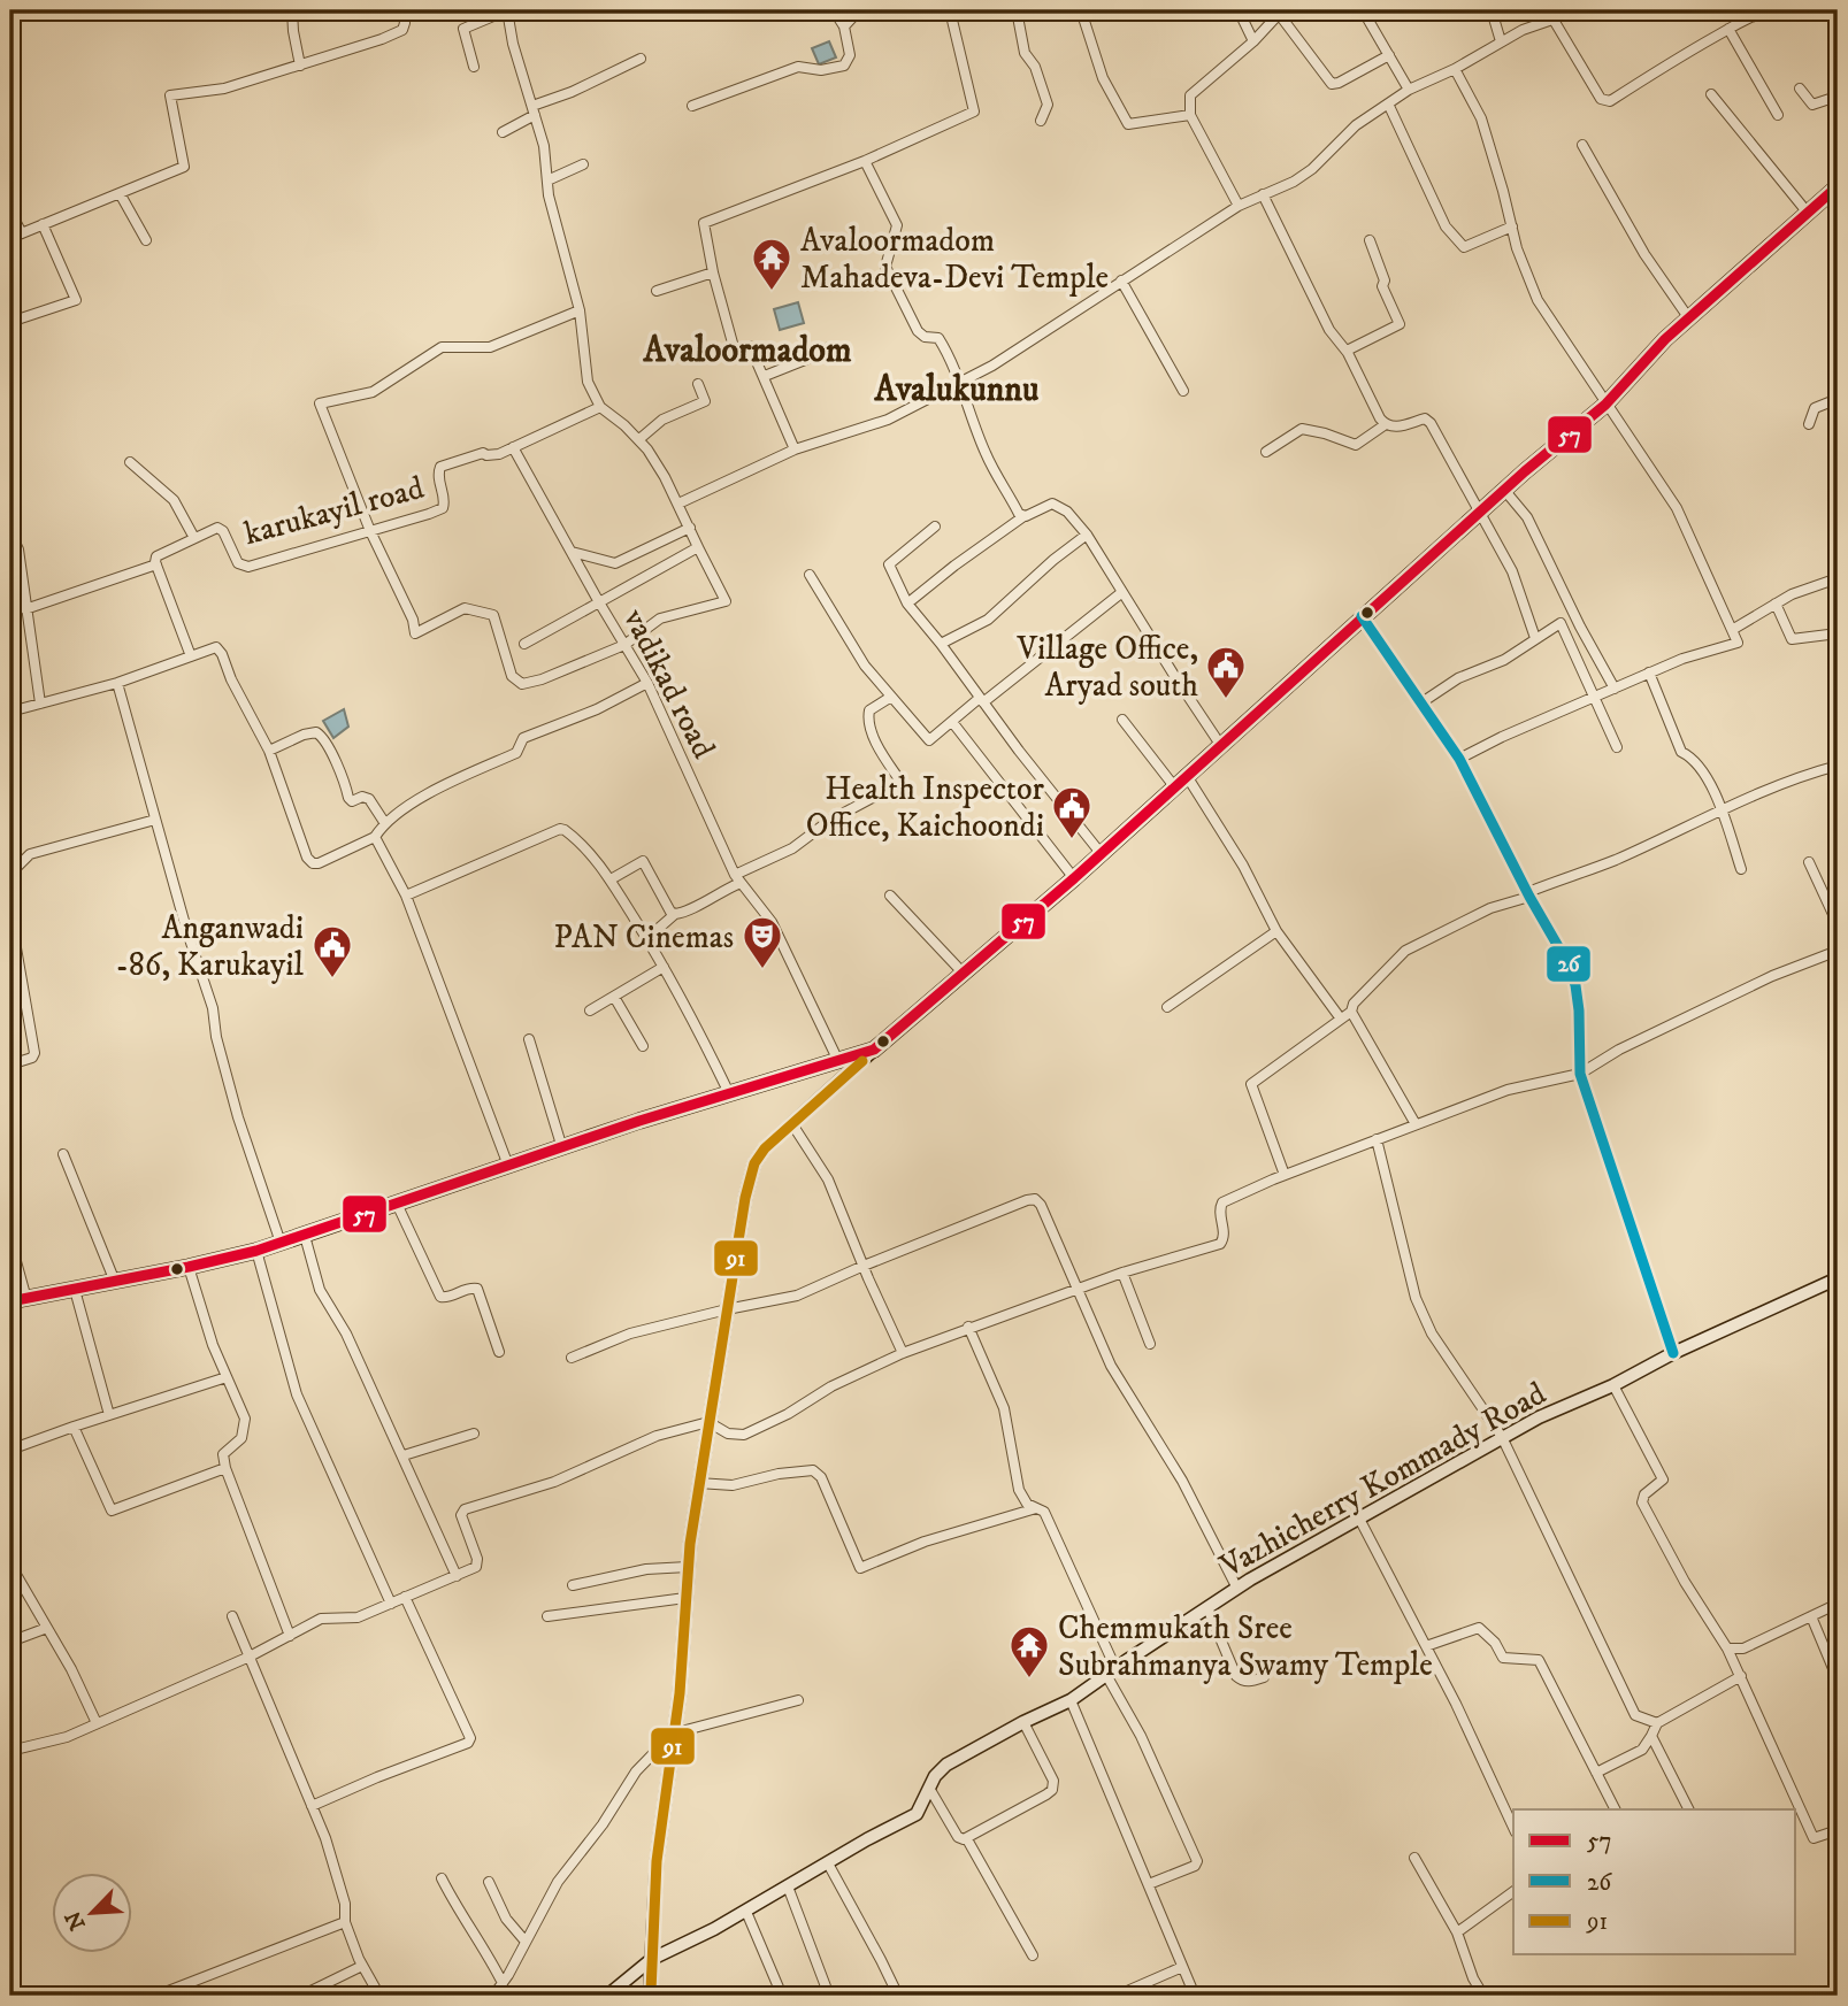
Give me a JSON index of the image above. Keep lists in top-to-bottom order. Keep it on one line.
{"streets":{"main road":["Vazhicherry Kommady Road"],"street":["karukayil road","vadikad road"]},"districts":["Avaloormadom","Avalukunnu"],"places":{"temple":["Avaloormadom Mahadeva-Devi Temple","Chemmukath Sree Subrahmanya Swamy Temple"],"public building":["Village Office, Aryad south","Health Inspector Office, Kaichoondi","Anganwadi -86, Karukayil"],"theatre":["PAN Cinemas"]},"lines":["transit line 57","transit line 26","transit line 91"],"legend":["57","26","91"],"north":"bottom left"}
